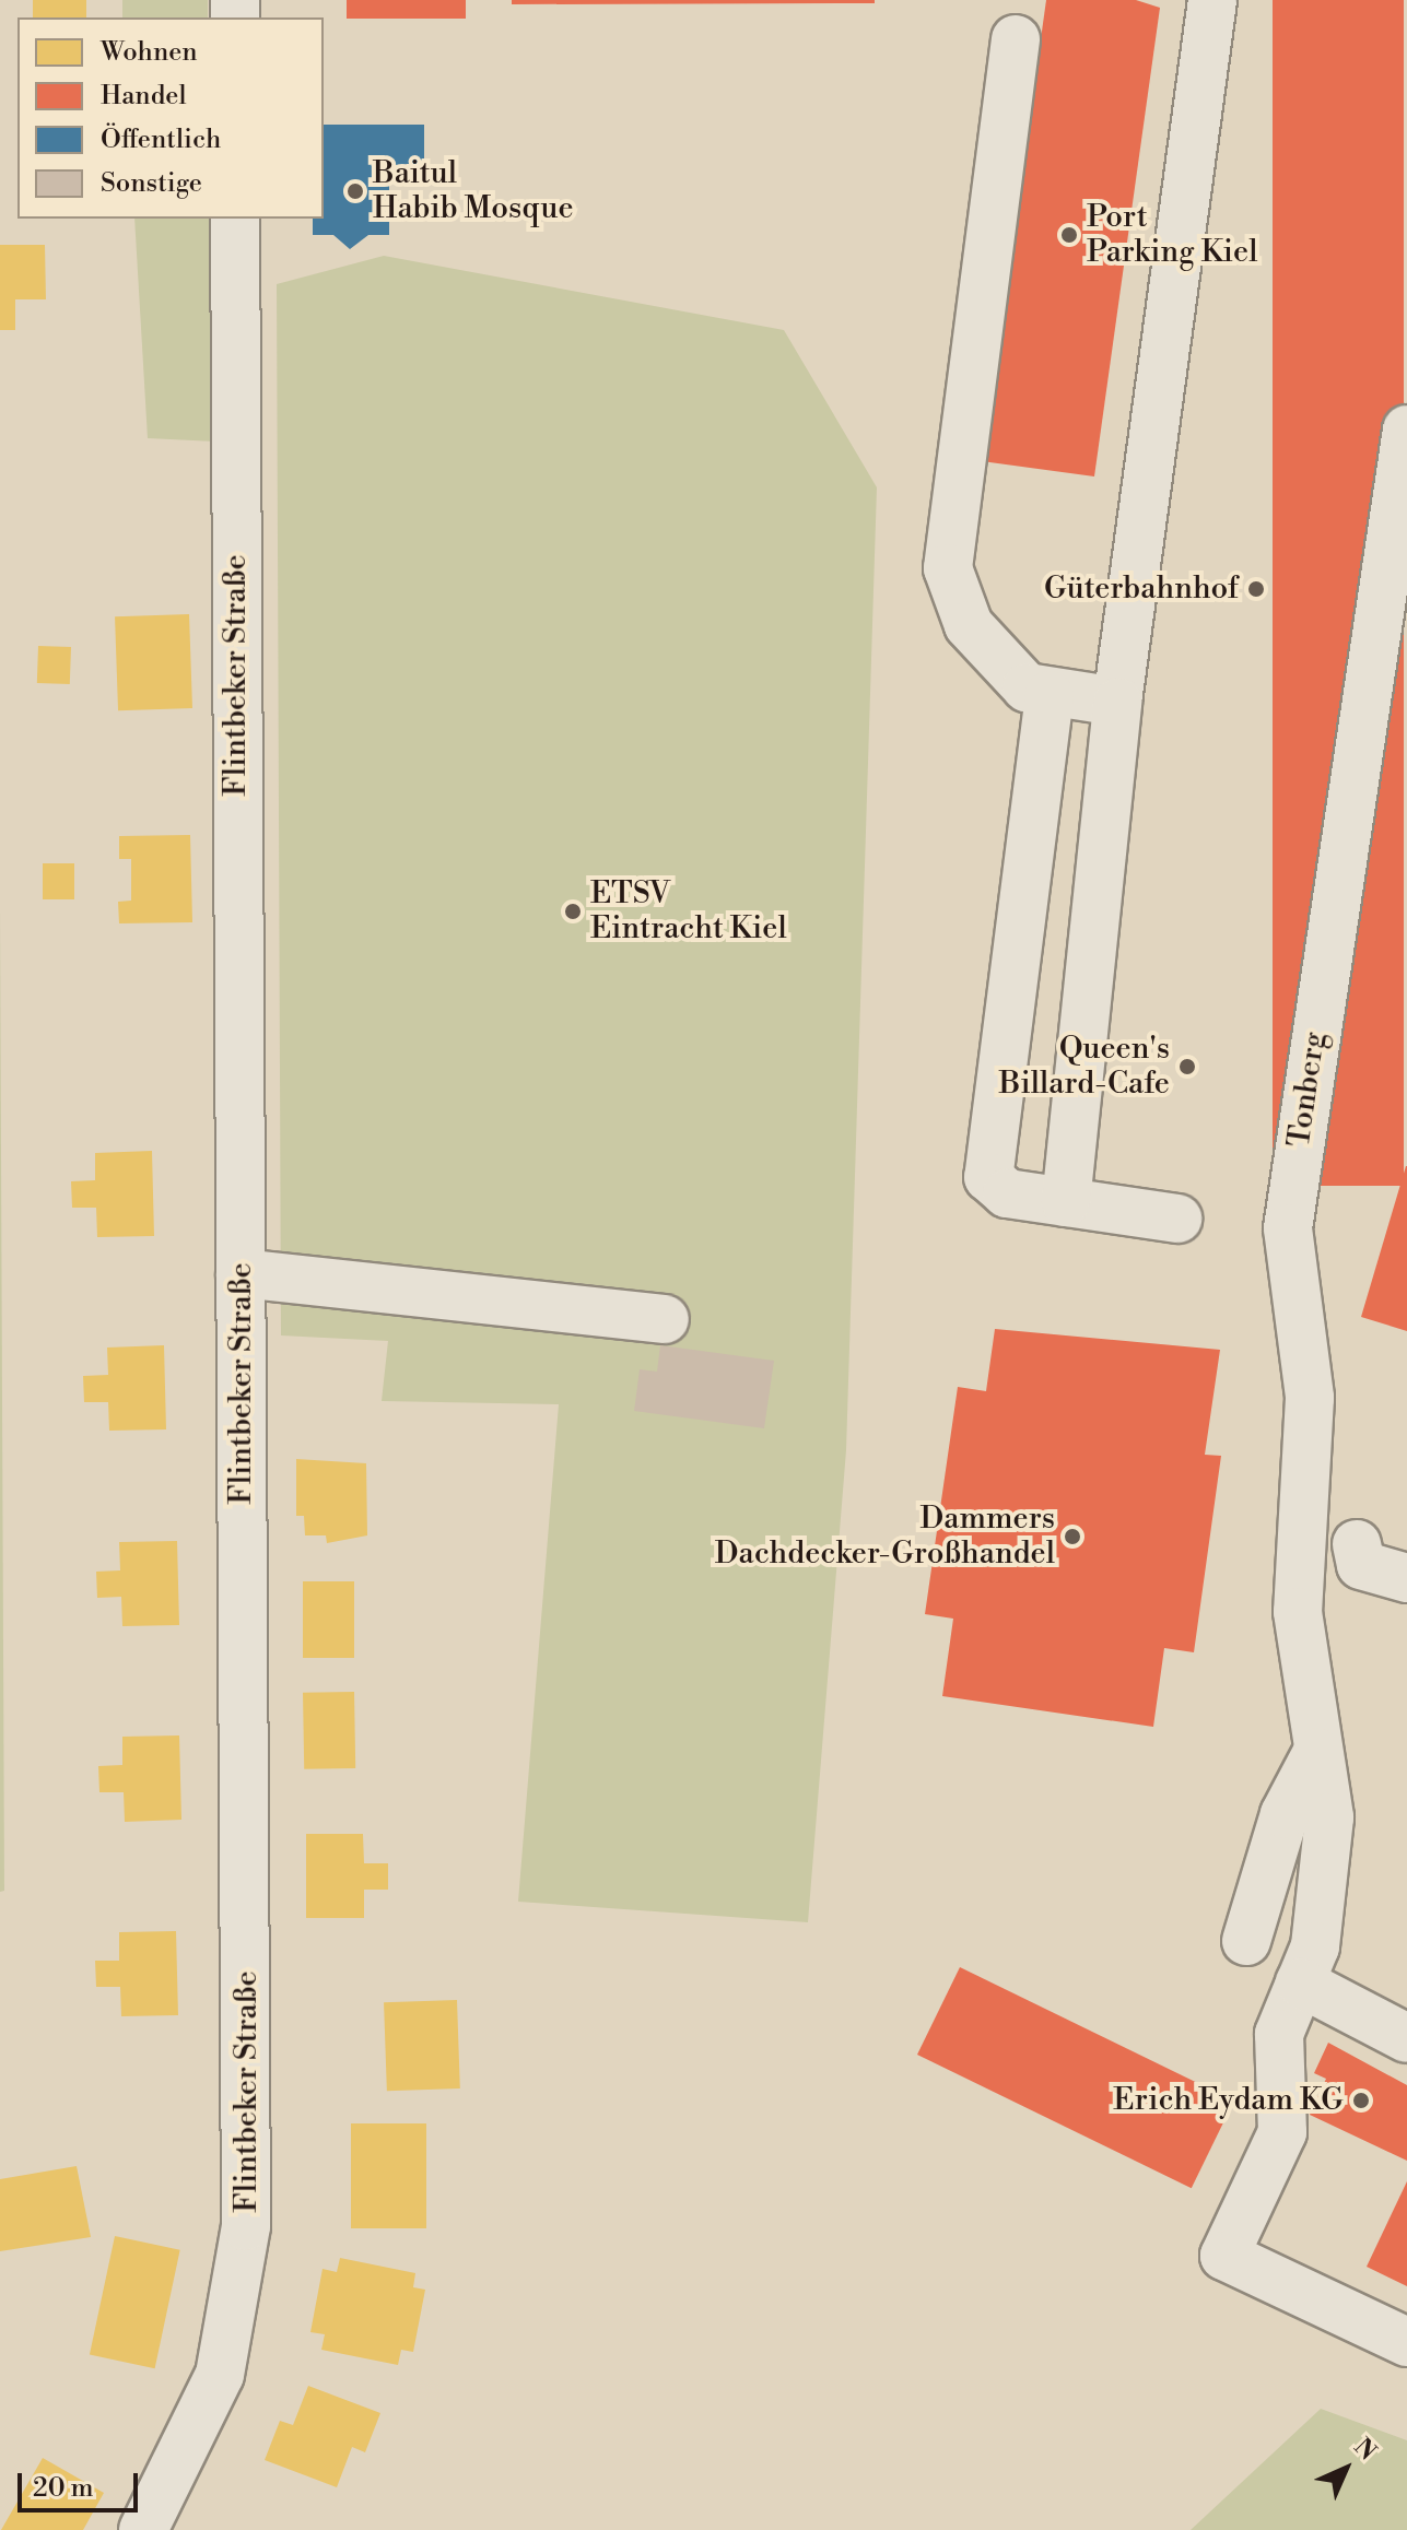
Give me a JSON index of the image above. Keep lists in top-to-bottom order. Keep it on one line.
{"streets":{"street":["Flintbeker Straße","Tonberg"]},"places":["Baitul Habib Mosque","Port Parking Kiel","Güterbahnhof","ETSV Eintracht Kiel","Queen's Billard-Cafe","Dammers Dachdecker-Großhandel","Erich Eydam KG"],"legend":["Wohnen","Handel","Öffentlich","Sonstige"],"scale_bar":"20 m","north":"top right"}
